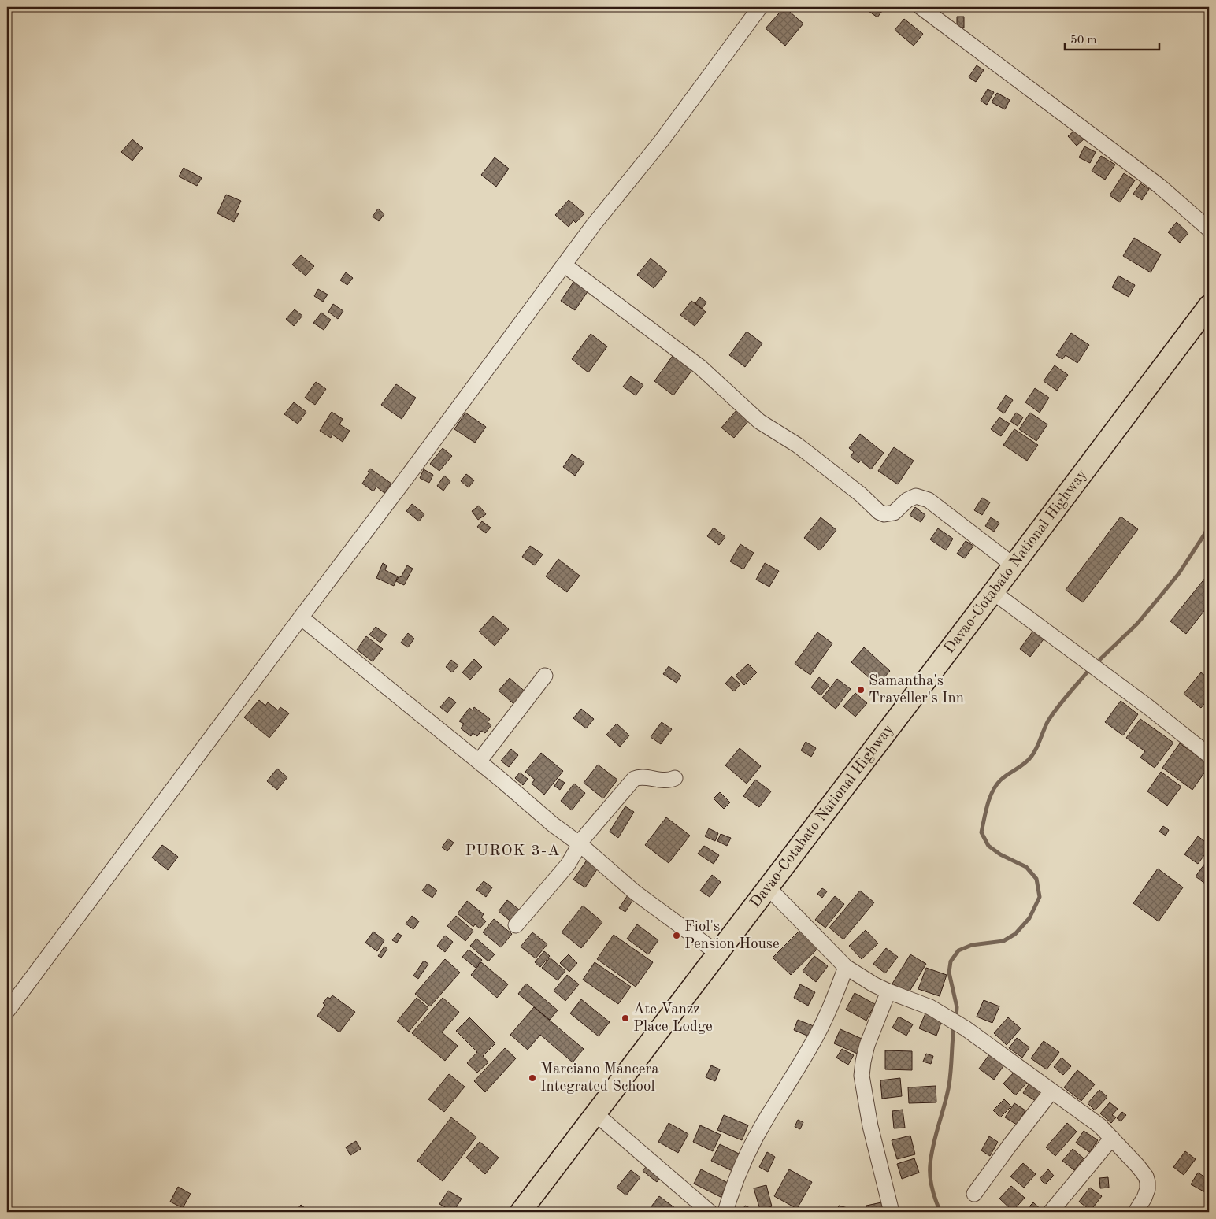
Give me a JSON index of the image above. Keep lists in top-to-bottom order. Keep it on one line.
{"streets":{"highway":["Davao-Cotabato National Highway"]},"districts":["PUROK 3-A"],"places":["Samantha's Traveller's Inn","Fiol's Pension House","Ate Vanzz Place Lodge","Marciano Mancera Integrated School"],"scale_bar":"50 m"}
